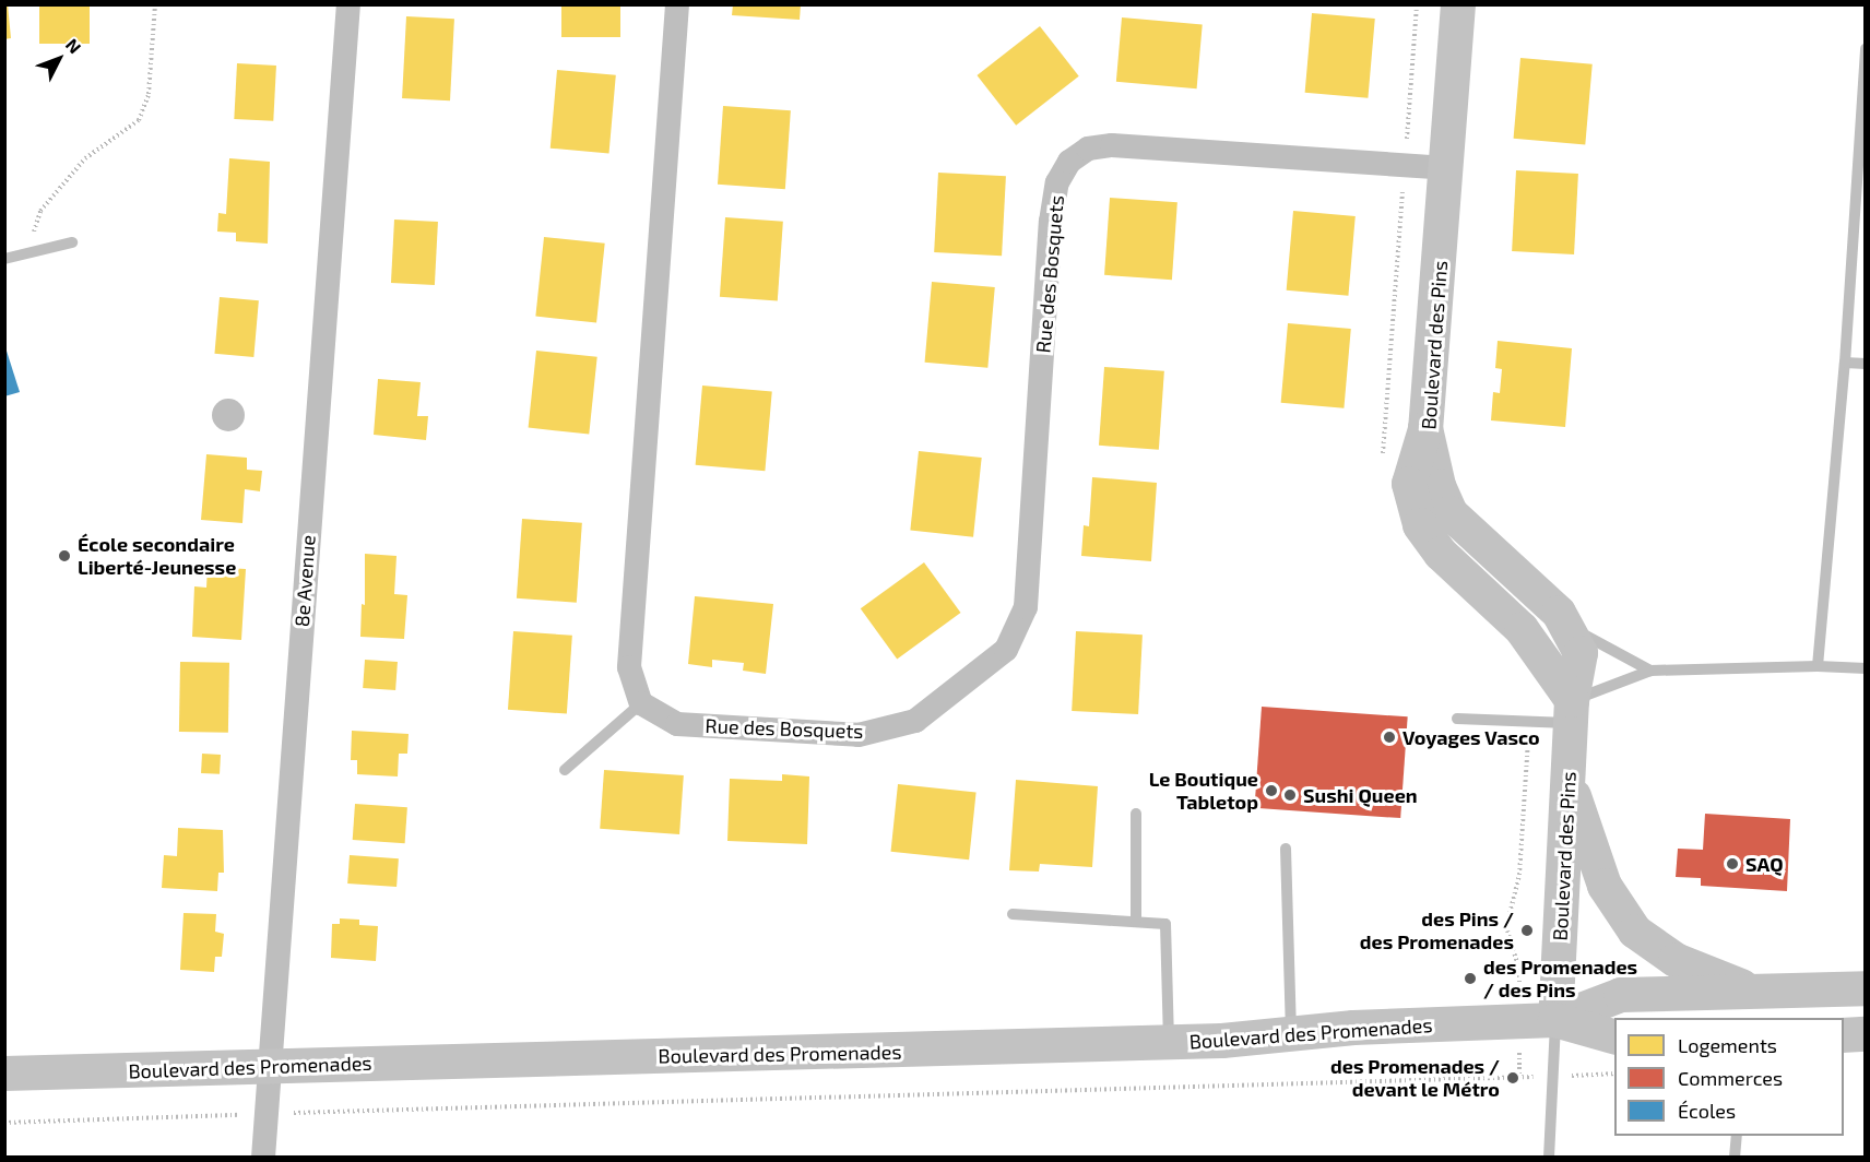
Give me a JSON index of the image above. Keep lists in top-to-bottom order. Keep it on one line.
{"streets":{"street":["Rue des Bosquets","Boulevard des Pins","8e Avenue","Boulevard des Promenades"]},"crossings":[["Rue des Bosquets","Boulevard des Pins"],["Boulevard des Pins","Boulevard des Promenades"],["8e Avenue","Boulevard des Promenades"]],"places":["École secondaire Liberté-Jeunesse","Voyages Vasco","Le Boutique Tabletop","Sushi Queen","SAQ","des Pins / des Promenades","des Promenades / des Pins","des Promenades / devant le Métro"],"legend":["Logements","Commerces","Écoles"],"north":"top right"}
